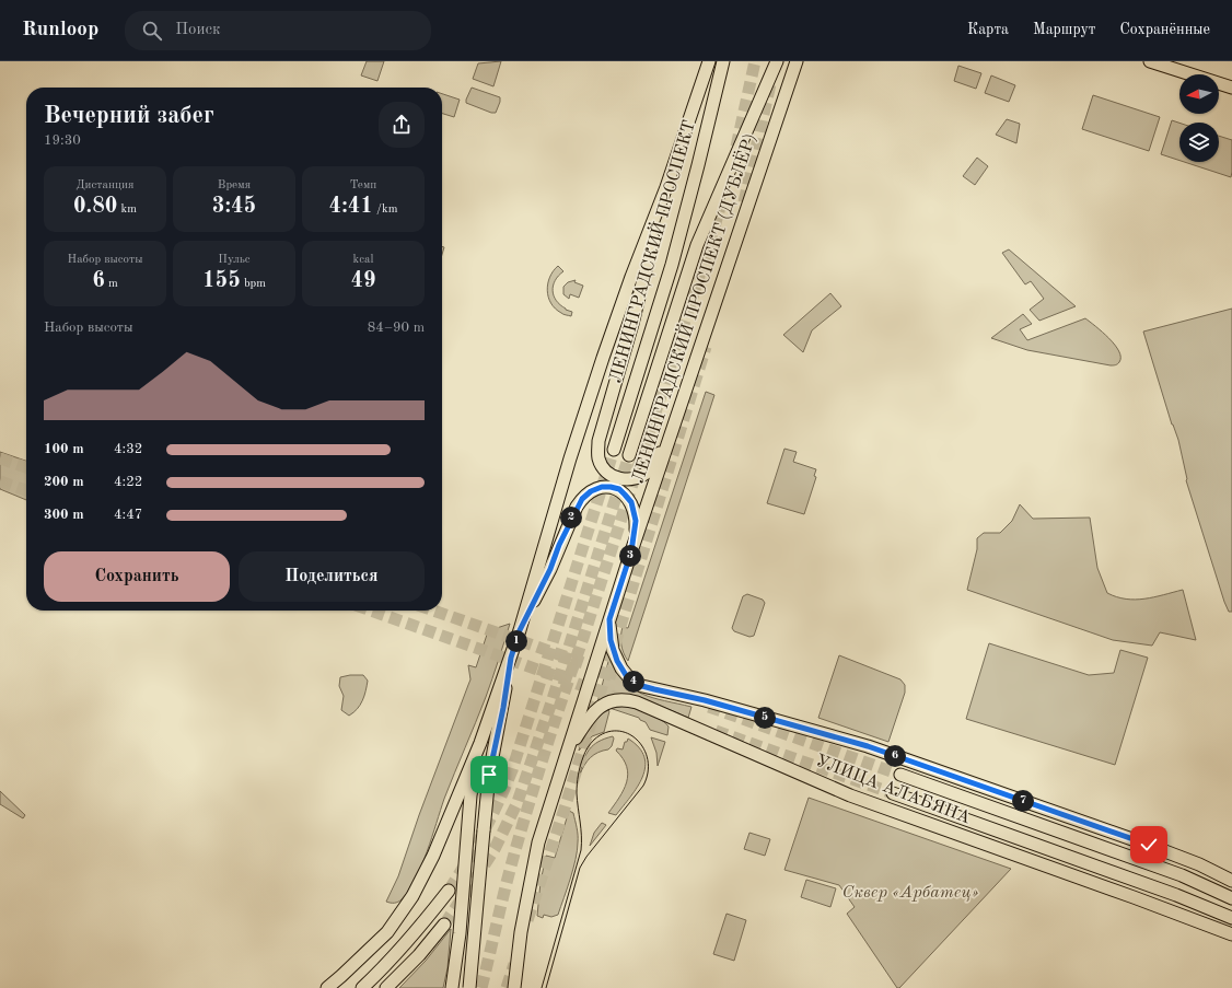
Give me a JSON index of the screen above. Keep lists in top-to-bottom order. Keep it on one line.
{"streets":{"main road":["ЛЕНИНГРАДСКИЙ ПРОСПЕКТ","ЛЕНИНГРАДСКИЙ ПРОСПЕКТ (ДУБЛЁР)","УЛИЦА АЛАБЯНА"]},"crossings":[["ЛЕНИНГРАДСКИЙ ПРОСПЕКТ (ДУБЛЁР)","УЛИЦА АЛАБЯНА"]],"parks":["Сквер «Арбатец»"],"north":"left","page":{"header":"Runloop","search":"Поиск","nav":["Карта","Маршрут","Сохранённые"],"heading":["Вечерний забег","19:30"],"stats":[["Дистанция","0.80 km"],["Время","3:45"],["Темп","4:41 /km"],["Набор высоты","6 m"],["Пульс","155 bpm"],["kcal","49"]],"chart":["Набор высоты","84–90 m"],"list":[{"name":"100 m","note":"4:32"},{"name":"200 m","note":"4:22"},{"name":"300 m","note":"4:47"}],"pins":["2","3","1","4","5","6","7"],"buttons":["Сохранить","Поделиться"]}}
